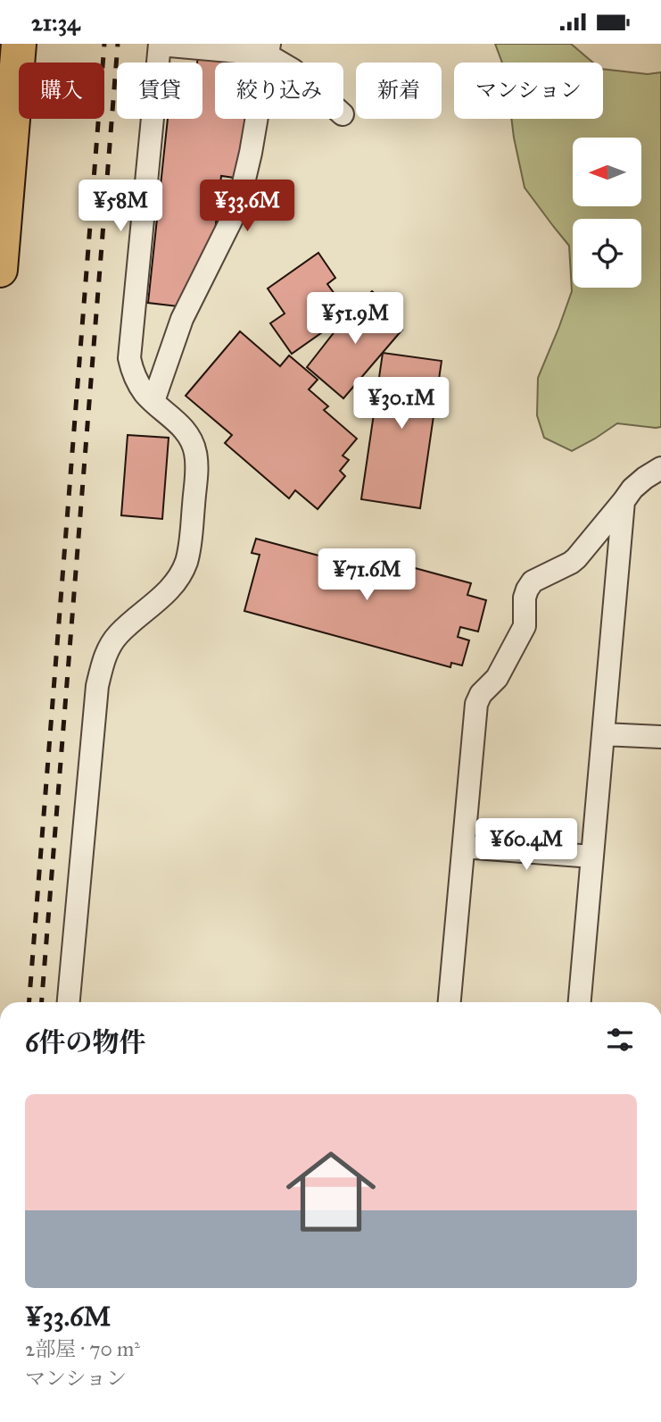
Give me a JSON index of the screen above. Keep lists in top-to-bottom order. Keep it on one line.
{"north":"left","page":{"status":"21:34","chip":["購入","賃貸","絞り込み","新着","マンション"],"price":["¥58M","¥33.6M","¥51.9M","¥30.1M","¥71.6M","¥60.4M"],"heading":"6件の物件","list":[{"name":"¥33.6M","note":"2部屋 · 70 m² · マンション"}]}}
